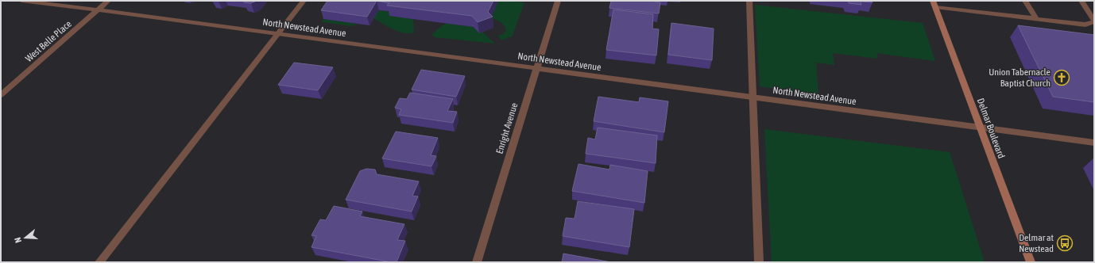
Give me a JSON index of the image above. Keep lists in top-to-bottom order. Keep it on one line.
{"streets":{"main road":["Delmar Boulevard"],"street":["North Newstead Avenue","West Belle Place","Enright Avenue"]},"crossings":[["North Newstead Avenue","West Belle Place"],["North Newstead Avenue","Enright Avenue"],["North Newstead Avenue","Delmar Boulevard"]],"places":{"church":["Union Tabernacle Baptist Church"],"bus stop":["Delmar at Newstead"]},"north":"left"}
